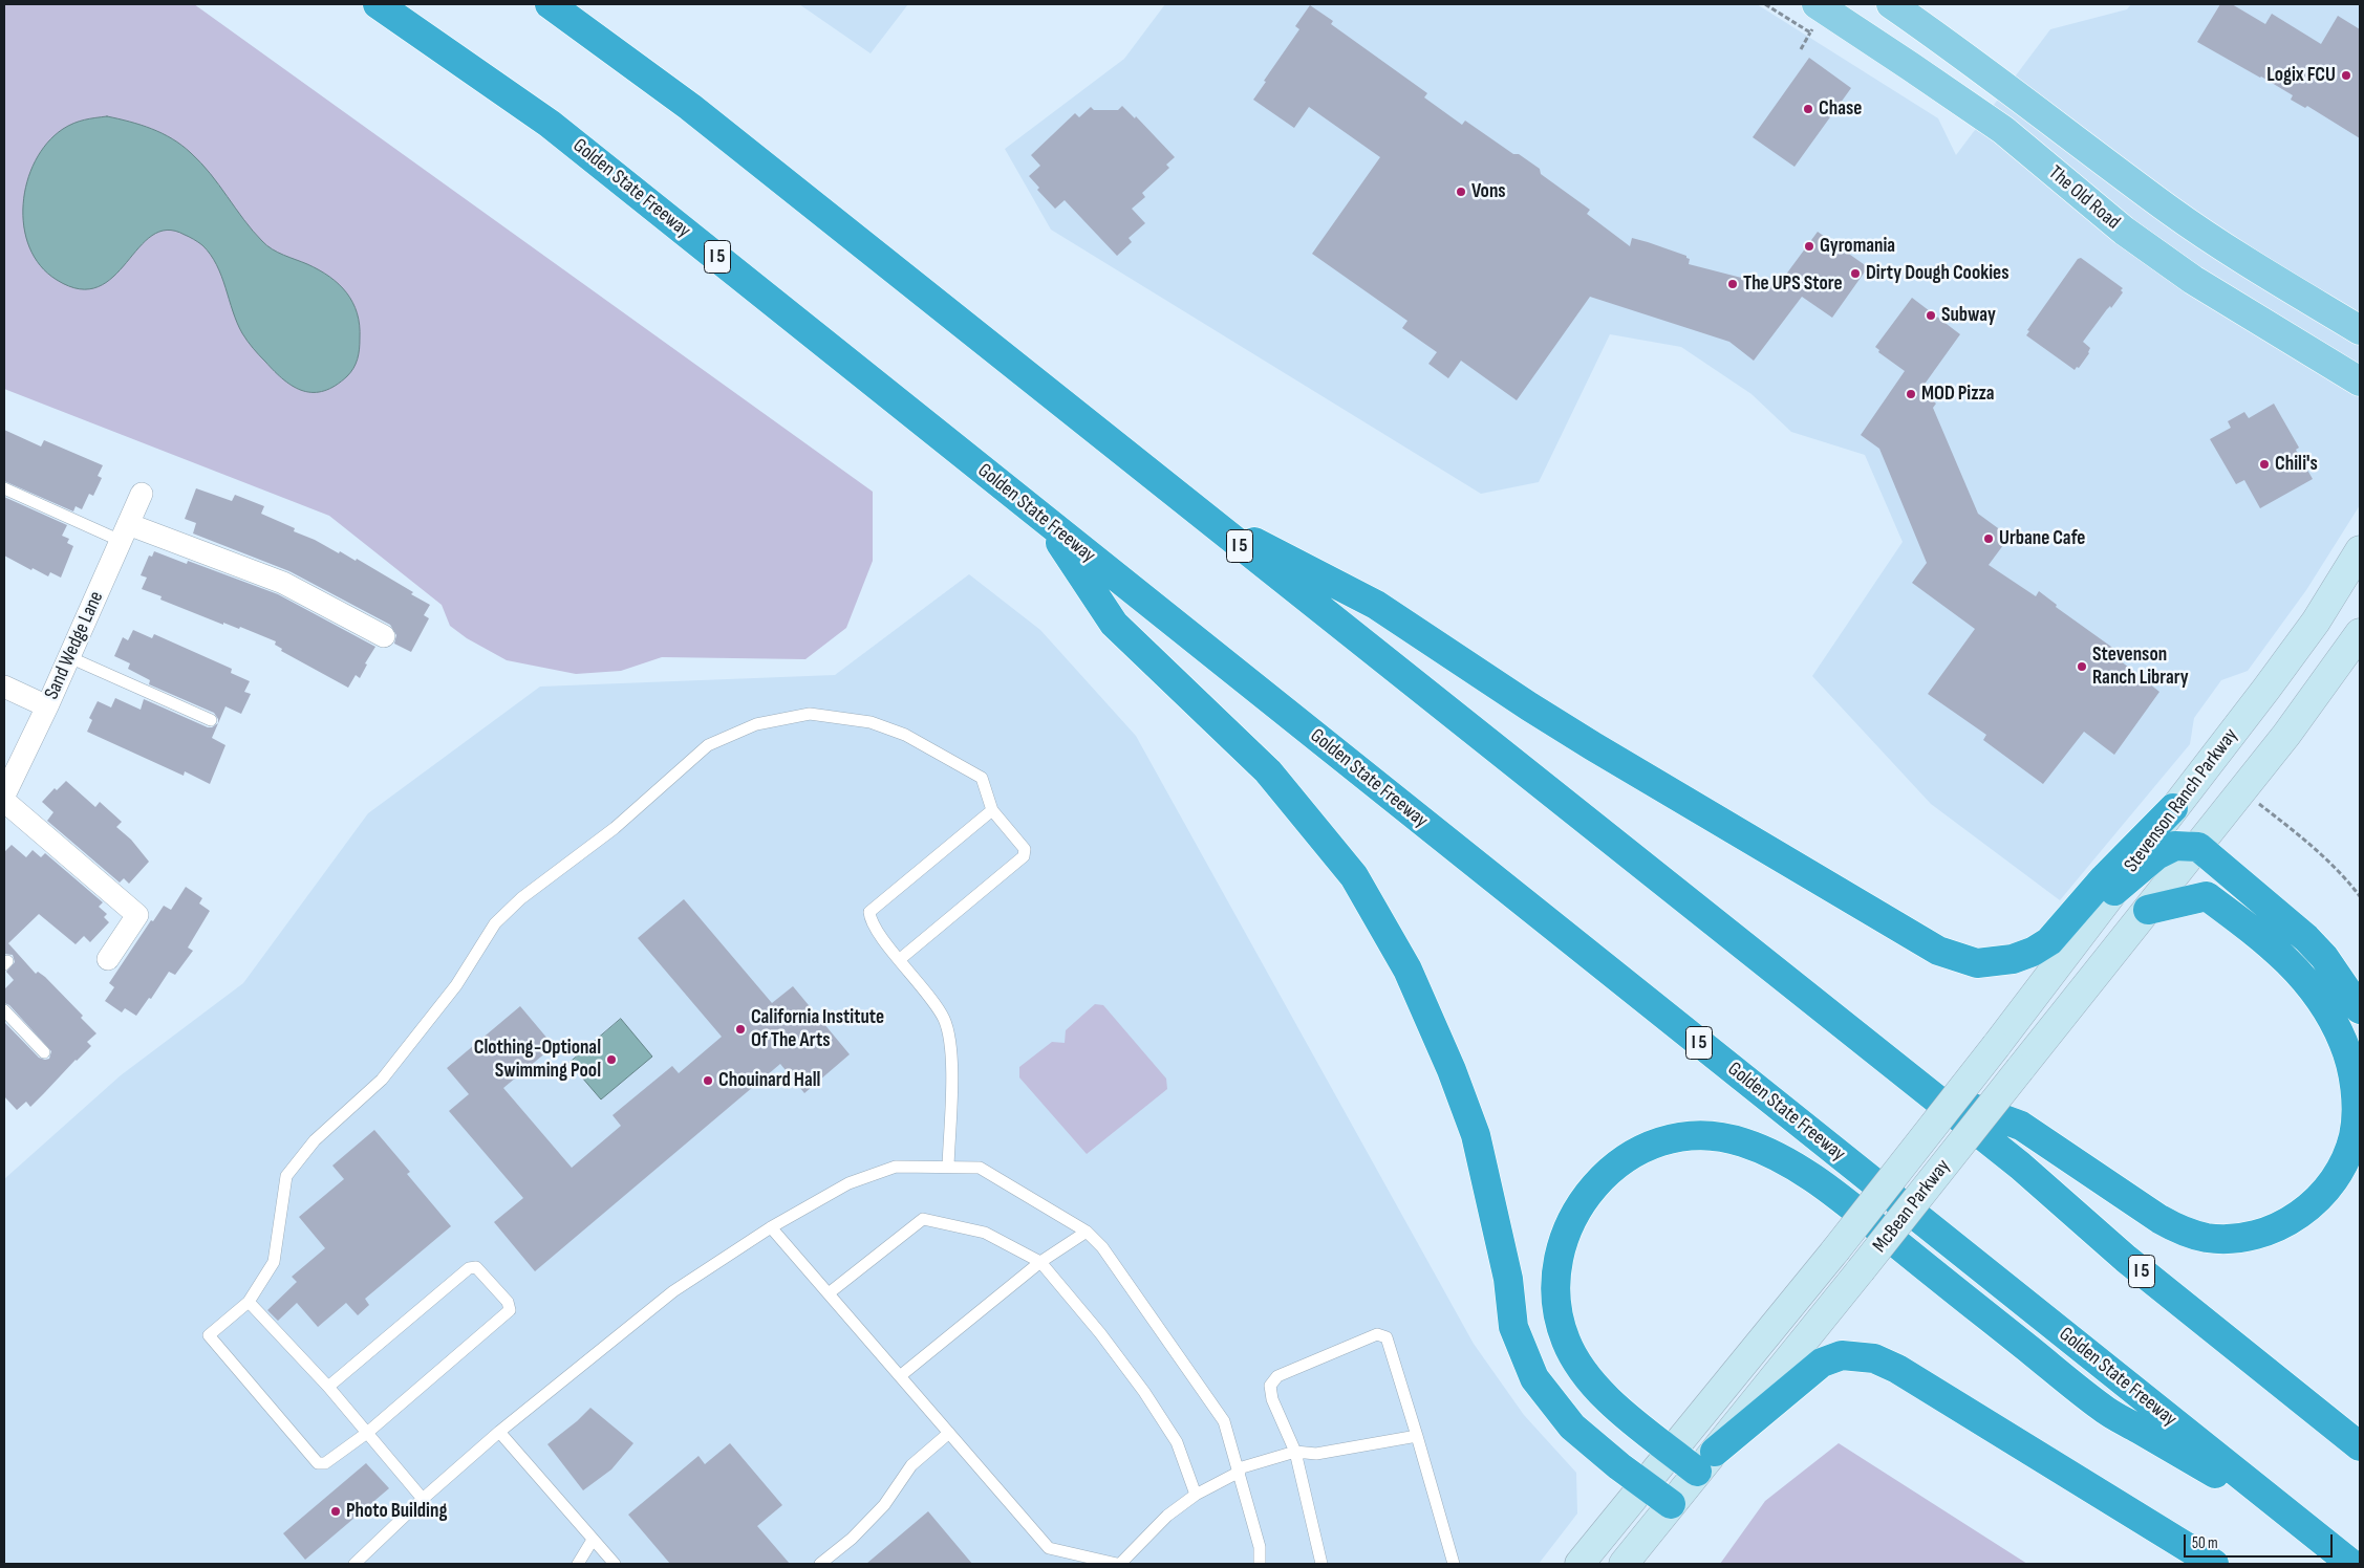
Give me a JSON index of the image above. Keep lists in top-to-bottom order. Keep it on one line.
{"streets":{"highway":["Golden State Freeway","I 5"],"main road":["The Old Road","Stevenson Ranch Parkway","McBean Parkway"],"street":["Sand Wedge Lane"]},"crossings":[["Stevenson Ranch Parkway","McBean Parkway"]],"places":["Logix FCU","Chase","Vons","Gyromania","Dirty Dough Cookies","The UPS Store","Subway","MOD Pizza","Chili's","Urbane Cafe","Stevenson Ranch Library","California Institute Of The Arts","Clothing-Optional Swimming Pool","Chouinard Hall","Photo Building"],"scale_bar":"50 m"}
